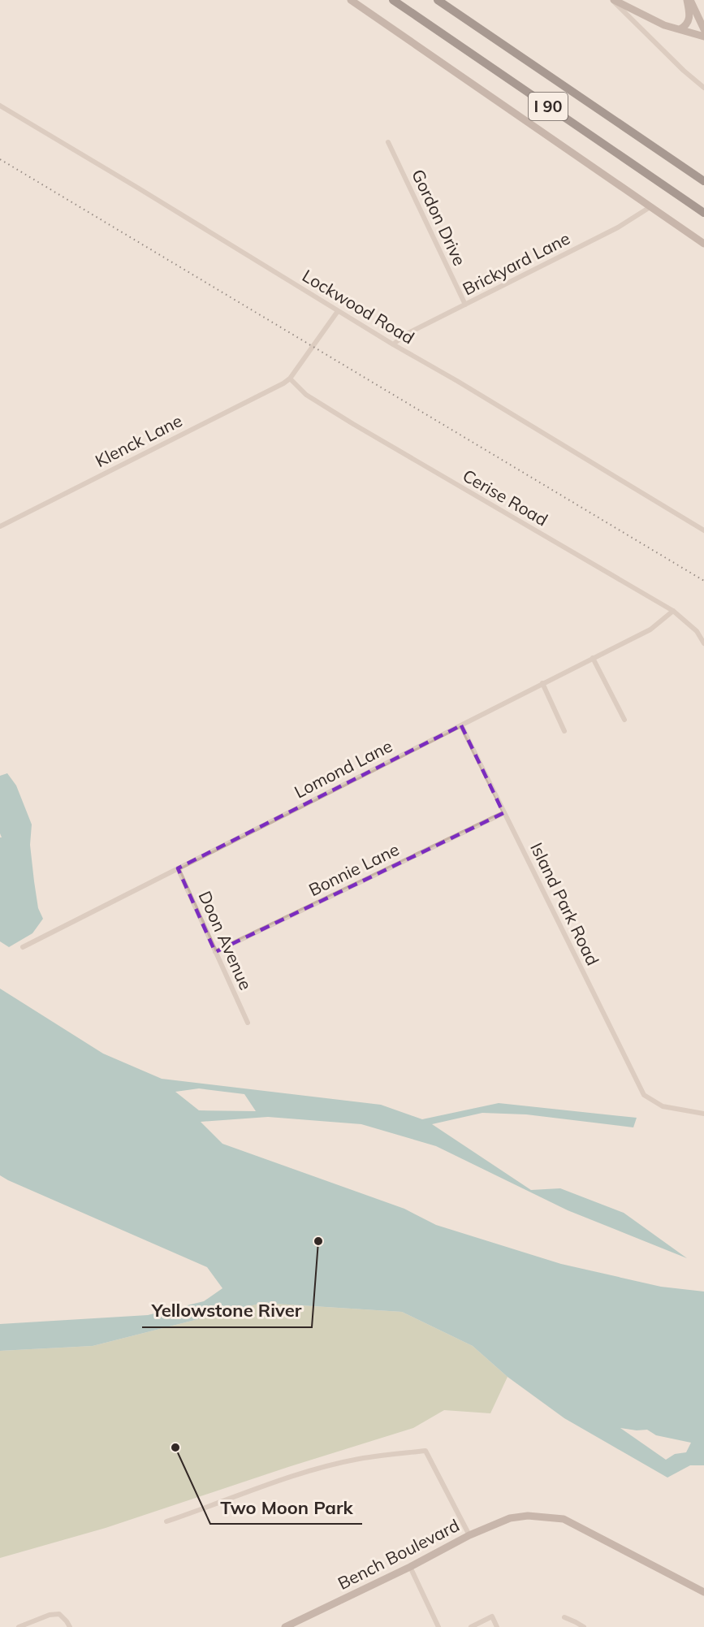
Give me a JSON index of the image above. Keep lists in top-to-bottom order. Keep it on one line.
{"streets":{"highway":["I 90"],"main road":["Bench Boulevard"],"street":["Gordon Drive","Brickyard Lane","Lockwood Road","Klenck Lane","Cerise Road","Lomond Lane","Bonnie Lane","Island Park Road","Doon Avenue"]},"crossings":[["Gordon Drive","Brickyard Lane"],["Brickyard Lane","Lockwood Road"],["Klenck Lane","Cerise Road"],["Cerise Road","Lomond Lane"],["Lomond Lane","Island Park Road"],["Lomond Lane","Doon Avenue"],["Bonnie Lane","Island Park Road"],["Bonnie Lane","Doon Avenue"]],"places":["Yellowstone River","Two Moon Park"]}
